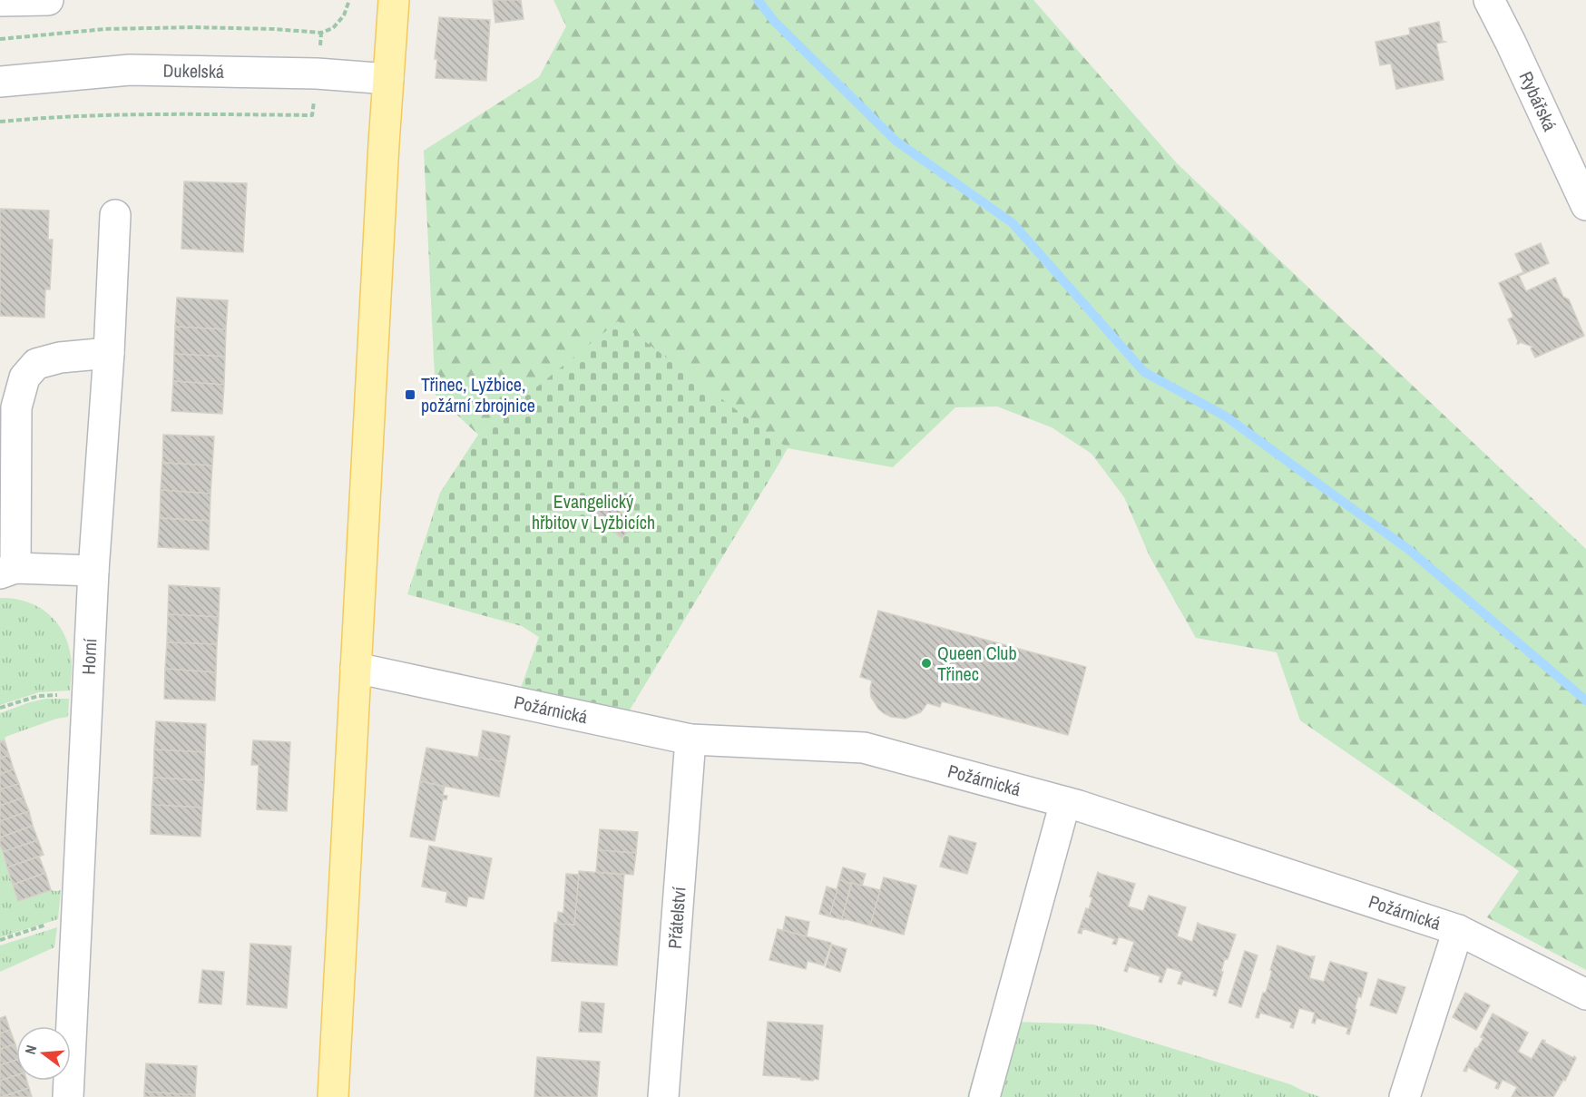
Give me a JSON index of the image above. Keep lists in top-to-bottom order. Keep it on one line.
{"streets":{"street":["Dukelská","Rybářská","Horní","Požárnická","Přátelství"]},"crossings":[["Požárnická","Přátelství"]],"parks":["Evangelický hřbitov v Lyžbicích"],"places":{"transit":["Třinec, Lyžbice, požární zbrojnice"],"other":["Queen Club Třinec"]},"north":"left"}
